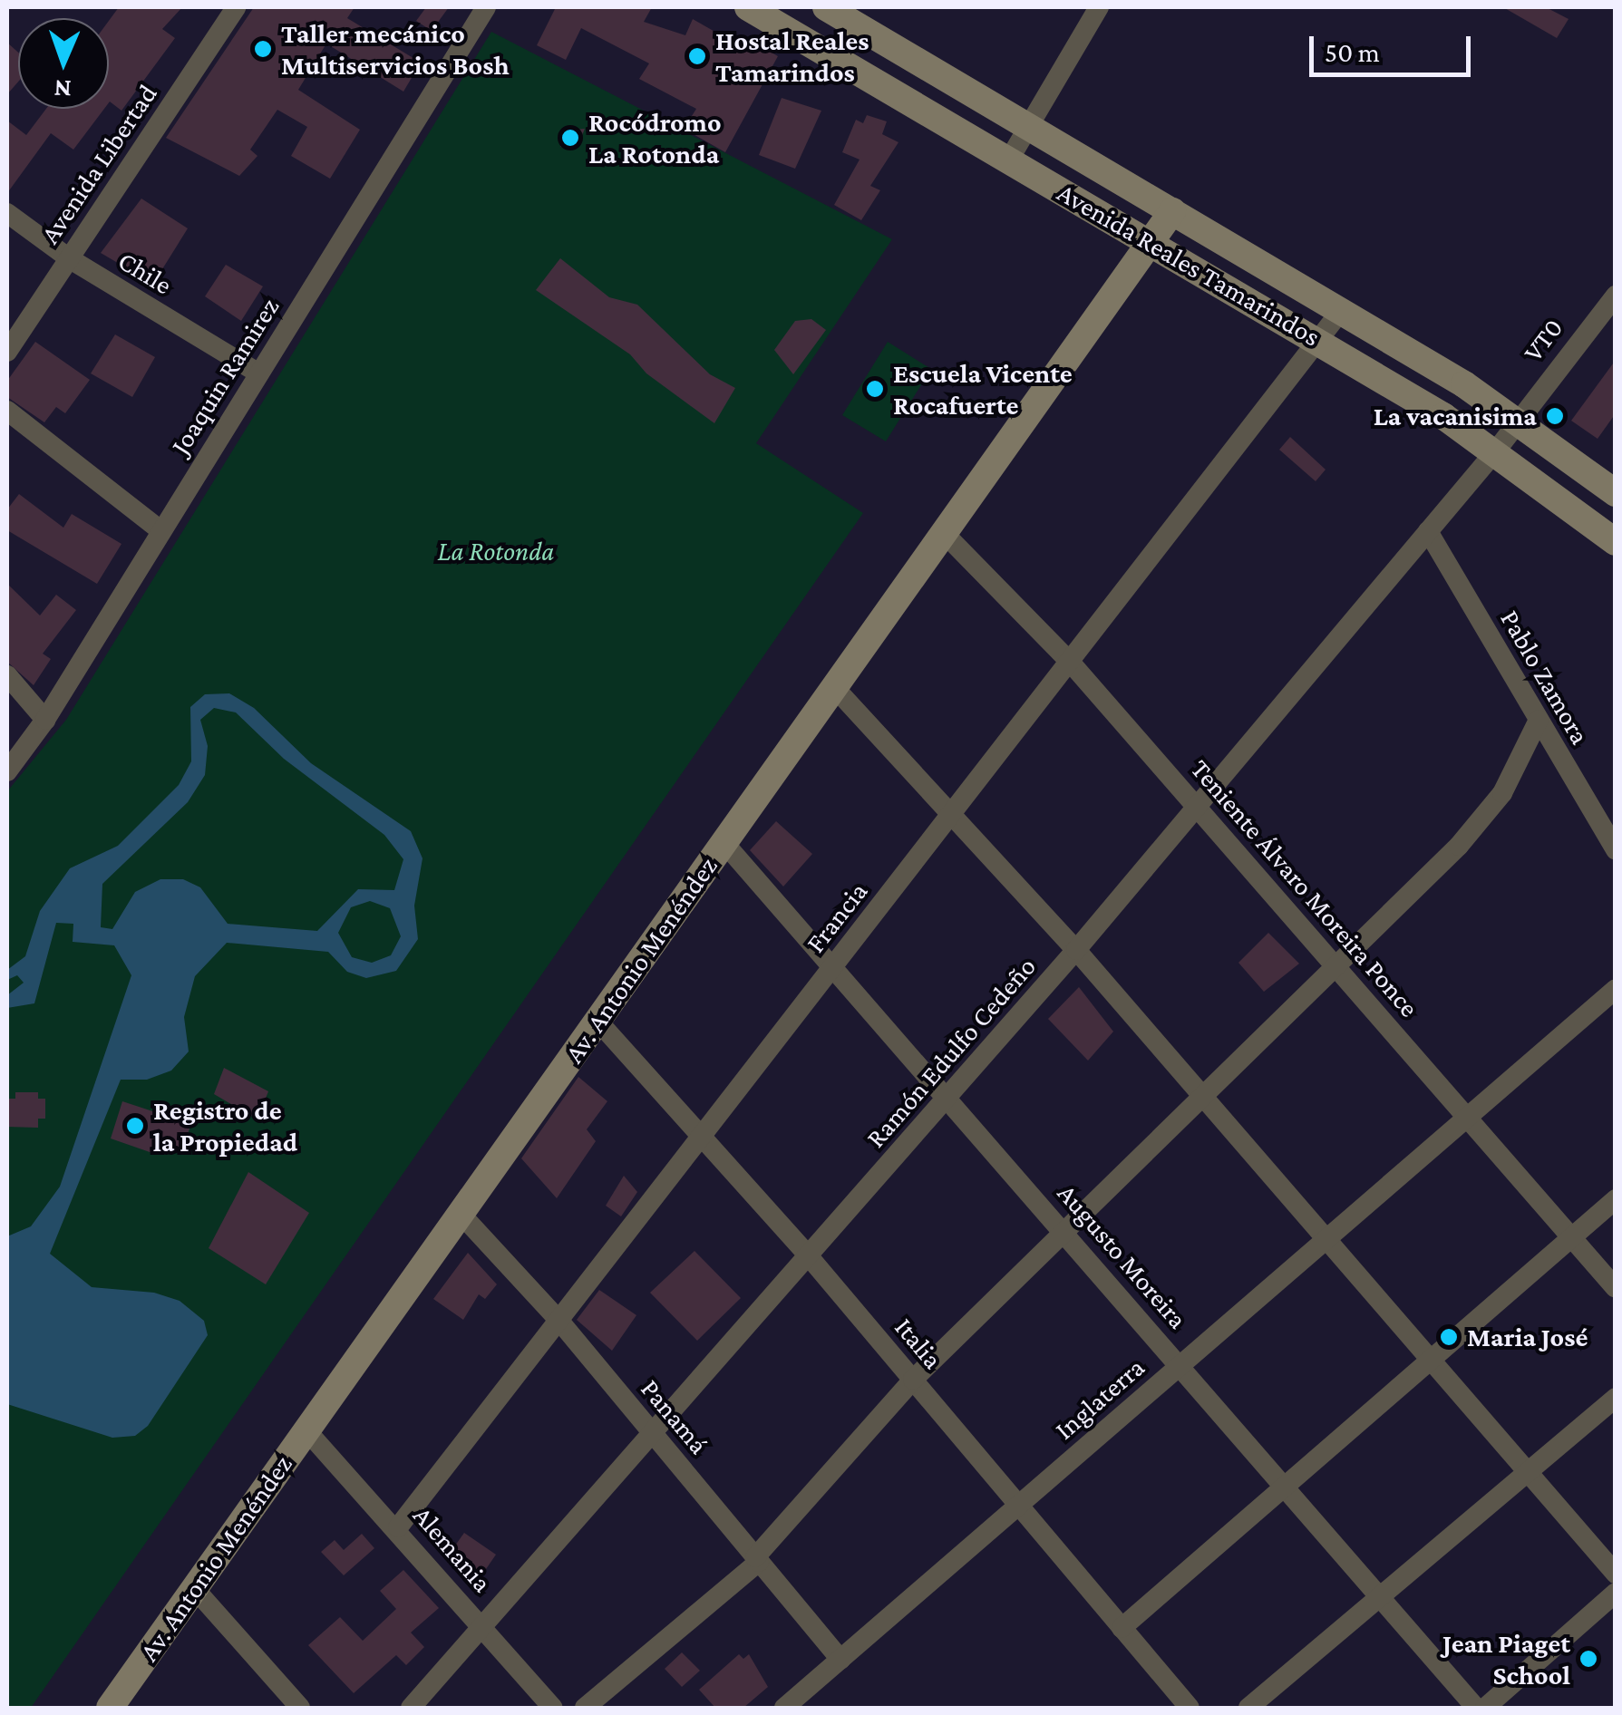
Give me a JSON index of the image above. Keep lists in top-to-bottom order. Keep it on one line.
{"streets":{"main road":["Avenida Reales Tamarindos","Av. Antonio Menéndez"],"street":["Avenida Libertad","Chile","VT0","Joaquin Ramirez","Pablo Zamora","Teniente Álvaro Moreira Ponce","Francia","Ramón Edulfo Cedeño","Augusto Moreira","Italia","Inglaterra","Panamá","Alemania"]},"crossings":[["Avenida Libertad","Chile"],["Avenida Reales Tamarindos","VT0"],["Avenida Reales Tamarindos","Francia"],["Avenida Reales Tamarindos","Av. Antonio Menéndez"],["Avenida Reales Tamarindos","Ramón Edulfo Cedeño"],["Chile","Joaquin Ramirez"],["VT0","Ramón Edulfo Cedeño"],["Pablo Zamora","Ramón Edulfo Cedeño"],["Teniente Álvaro Moreira Ponce","Francia"],["Teniente Álvaro Moreira Ponce","Av. Antonio Menéndez"],["Teniente Álvaro Moreira Ponce","Ramón Edulfo Cedeño"],["Teniente Álvaro Moreira Ponce","Inglaterra"],["Francia","Augusto Moreira"],["Francia","Italia"],["Francia","Panamá"],["Francia","Alemania"],["Av. Antonio Menéndez","Augusto Moreira"],["Av. Antonio Menéndez","Italia"],["Av. Antonio Menéndez","Panamá"],["Av. Antonio Menéndez","Alemania"],["Ramón Edulfo Cedeño","Augusto Moreira"],["Ramón Edulfo Cedeño","Italia"],["Ramón Edulfo Cedeño","Panamá"],["Ramón Edulfo Cedeño","Alemania"],["Augusto Moreira","Inglaterra"],["Italia","Inglaterra"],["Inglaterra","Panamá"]],"parks":["La Rotonda"],"places":["Taller mecánico Multiservicios Bosh","Hostal Reales Tamarindos","Rocódromo La Rotonda","Escuela Vicente Rocafuerte","La vacanisima","Registro de la Propiedad","Maria José","Jean Piaget School"],"scale_bar":"50 m","north":"bottom"}
